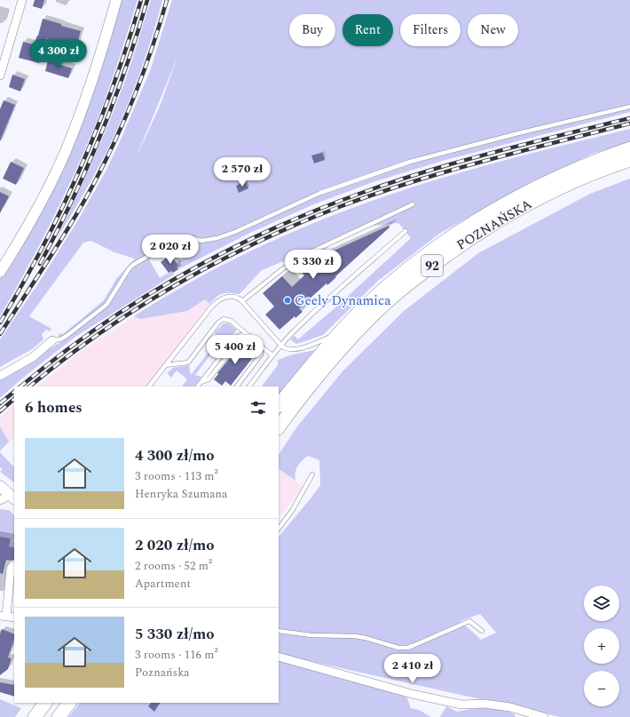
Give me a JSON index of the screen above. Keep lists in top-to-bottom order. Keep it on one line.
{"streets":{"main road":["POZNAŃSKA","92"]},"places":["Geely Dynamica"],"page":{"chip":["Buy","Rent","Filters","New"],"price":["4 300 zł","2 570 zł","2 020 zł","5 330 zł","5 400 zł","2 410 zł"],"heading":"6 homes","list":[{"name":"4 300 zł/mo","note":"3 rooms · 113 m² · Henryka Szumana"},{"name":"2 020 zł/mo","note":"2 rooms · 52 m² · Apartment"},{"name":"5 330 zł/mo","note":"3 rooms · 116 m² · Poznańska"}],"map_buttons":["+","−"]}}
